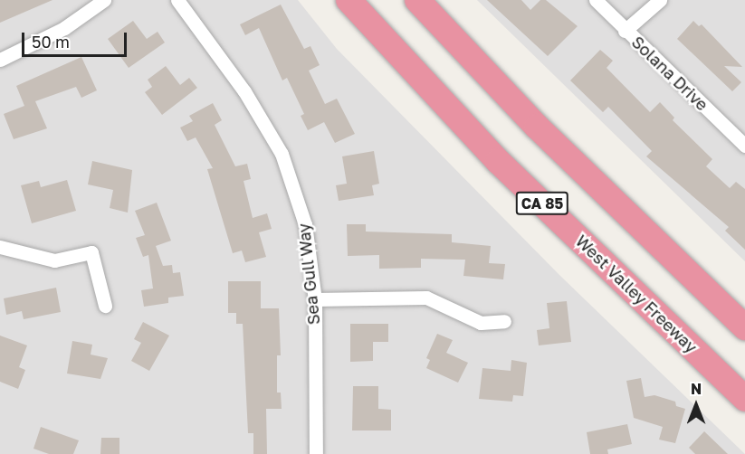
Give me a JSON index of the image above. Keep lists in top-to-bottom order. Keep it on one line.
{"streets":{"highway":["CA 85","West Valley Freeway"],"street":["Solana Drive","Sea Gull Way"]},"scale_bar":"50 m","north":"top"}
